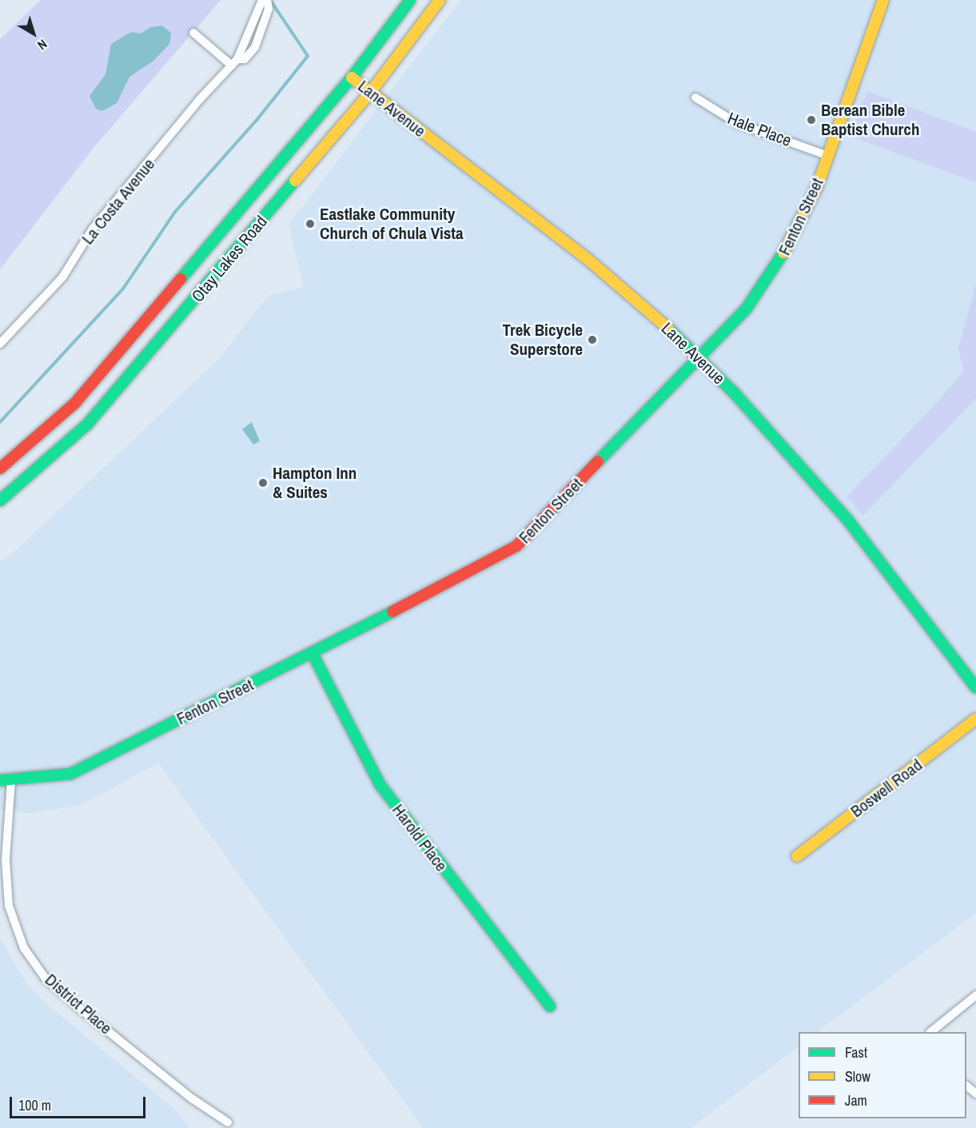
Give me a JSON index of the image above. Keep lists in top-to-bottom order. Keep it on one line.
{"streets":{"main road":["Lane Avenue","Fenton Street","Otay Lakes Road","Boswell Road","Harold Place"],"street":["Hale Place","La Costa Avenue","District Place"]},"crossings":[["Lane Avenue","Fenton Street"],["Lane Avenue","Otay Lakes Road"],["Hale Place","Fenton Street"],["Fenton Street","Harold Place"],["Fenton Street","District Place"]],"places":["Berean Bible Baptist Church","Eastlake Community Church of Chula Vista","Trek Bicycle Superstore","Hampton Inn & Suites"],"legend":["Fast","Slow","Jam"],"scale_bar":"100 m","north":"bottom right"}
